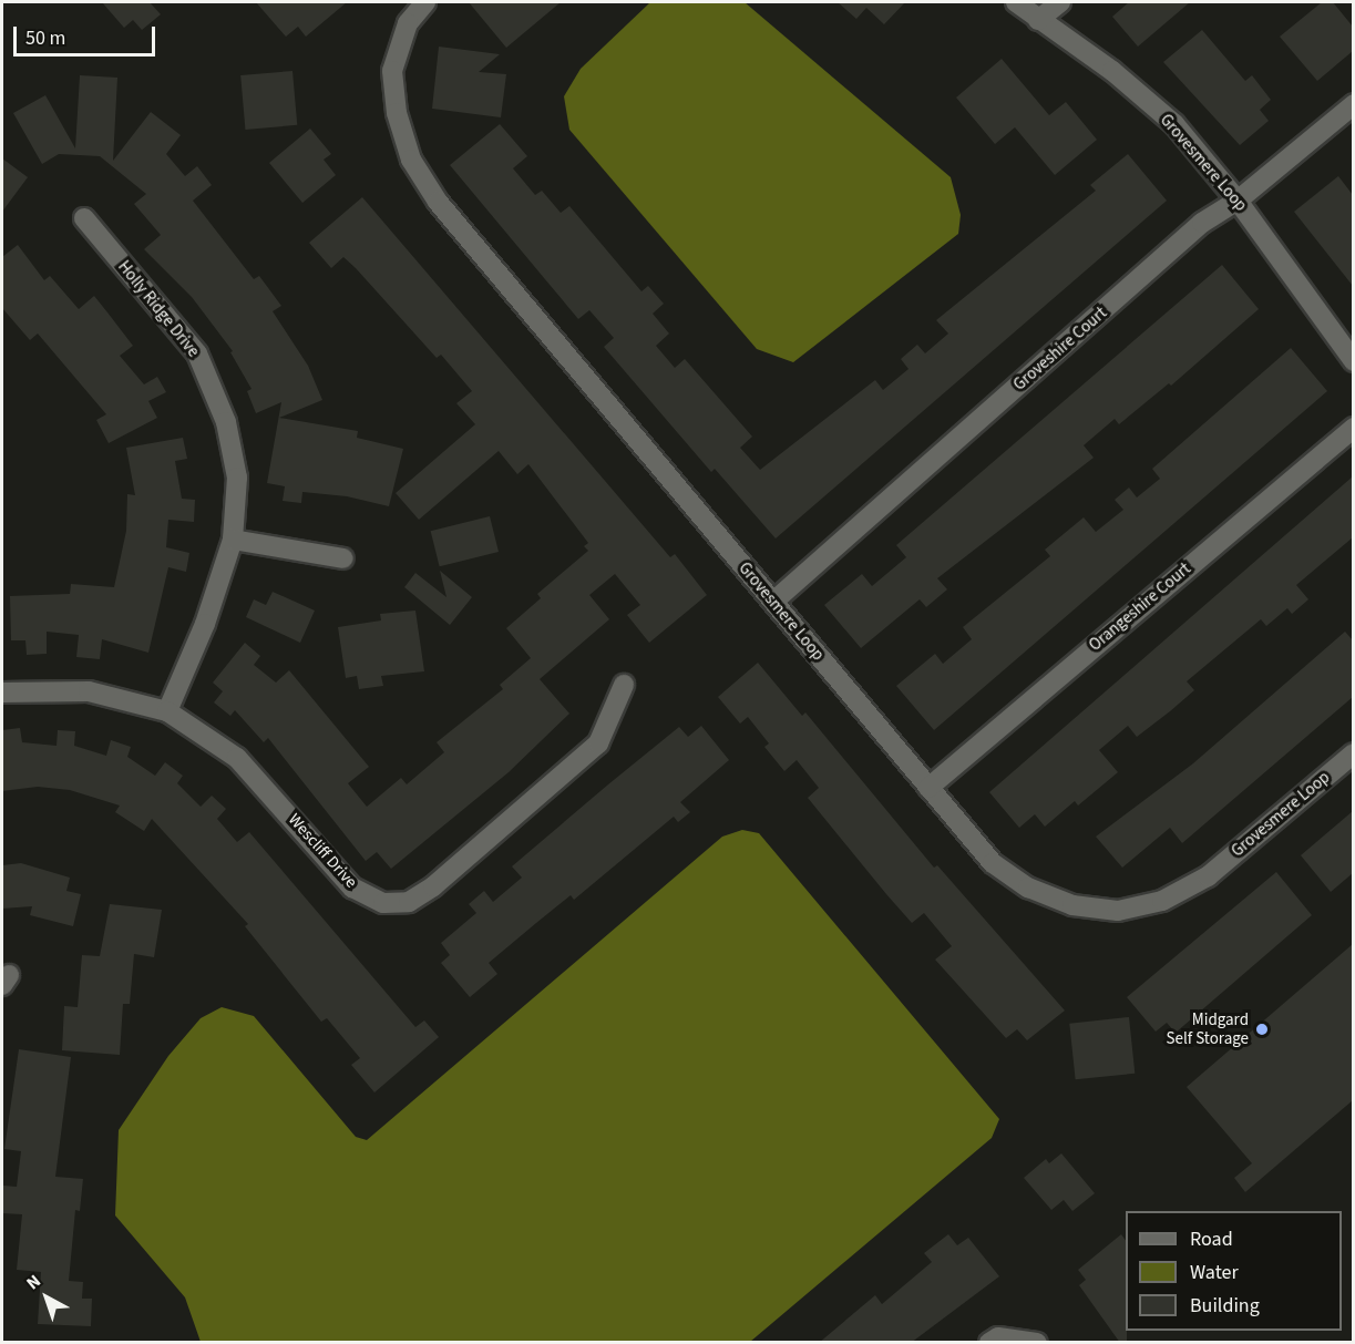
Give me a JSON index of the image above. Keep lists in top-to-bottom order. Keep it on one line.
{"streets":{"street":["Grovesmere Loop","Holly Ridge Drive","Groveshire Court","Orangeshire Court","Wescliff Drive"]},"crossings":[["Grovesmere Loop","Groveshire Court"],["Grovesmere Loop","Orangeshire Court"],["Holly Ridge Drive","Wescliff Drive"]],"places":["Midgard Self Storage"],"legend":["Road","Water","Building"],"scale_bar":"50 m","north":"top left"}
